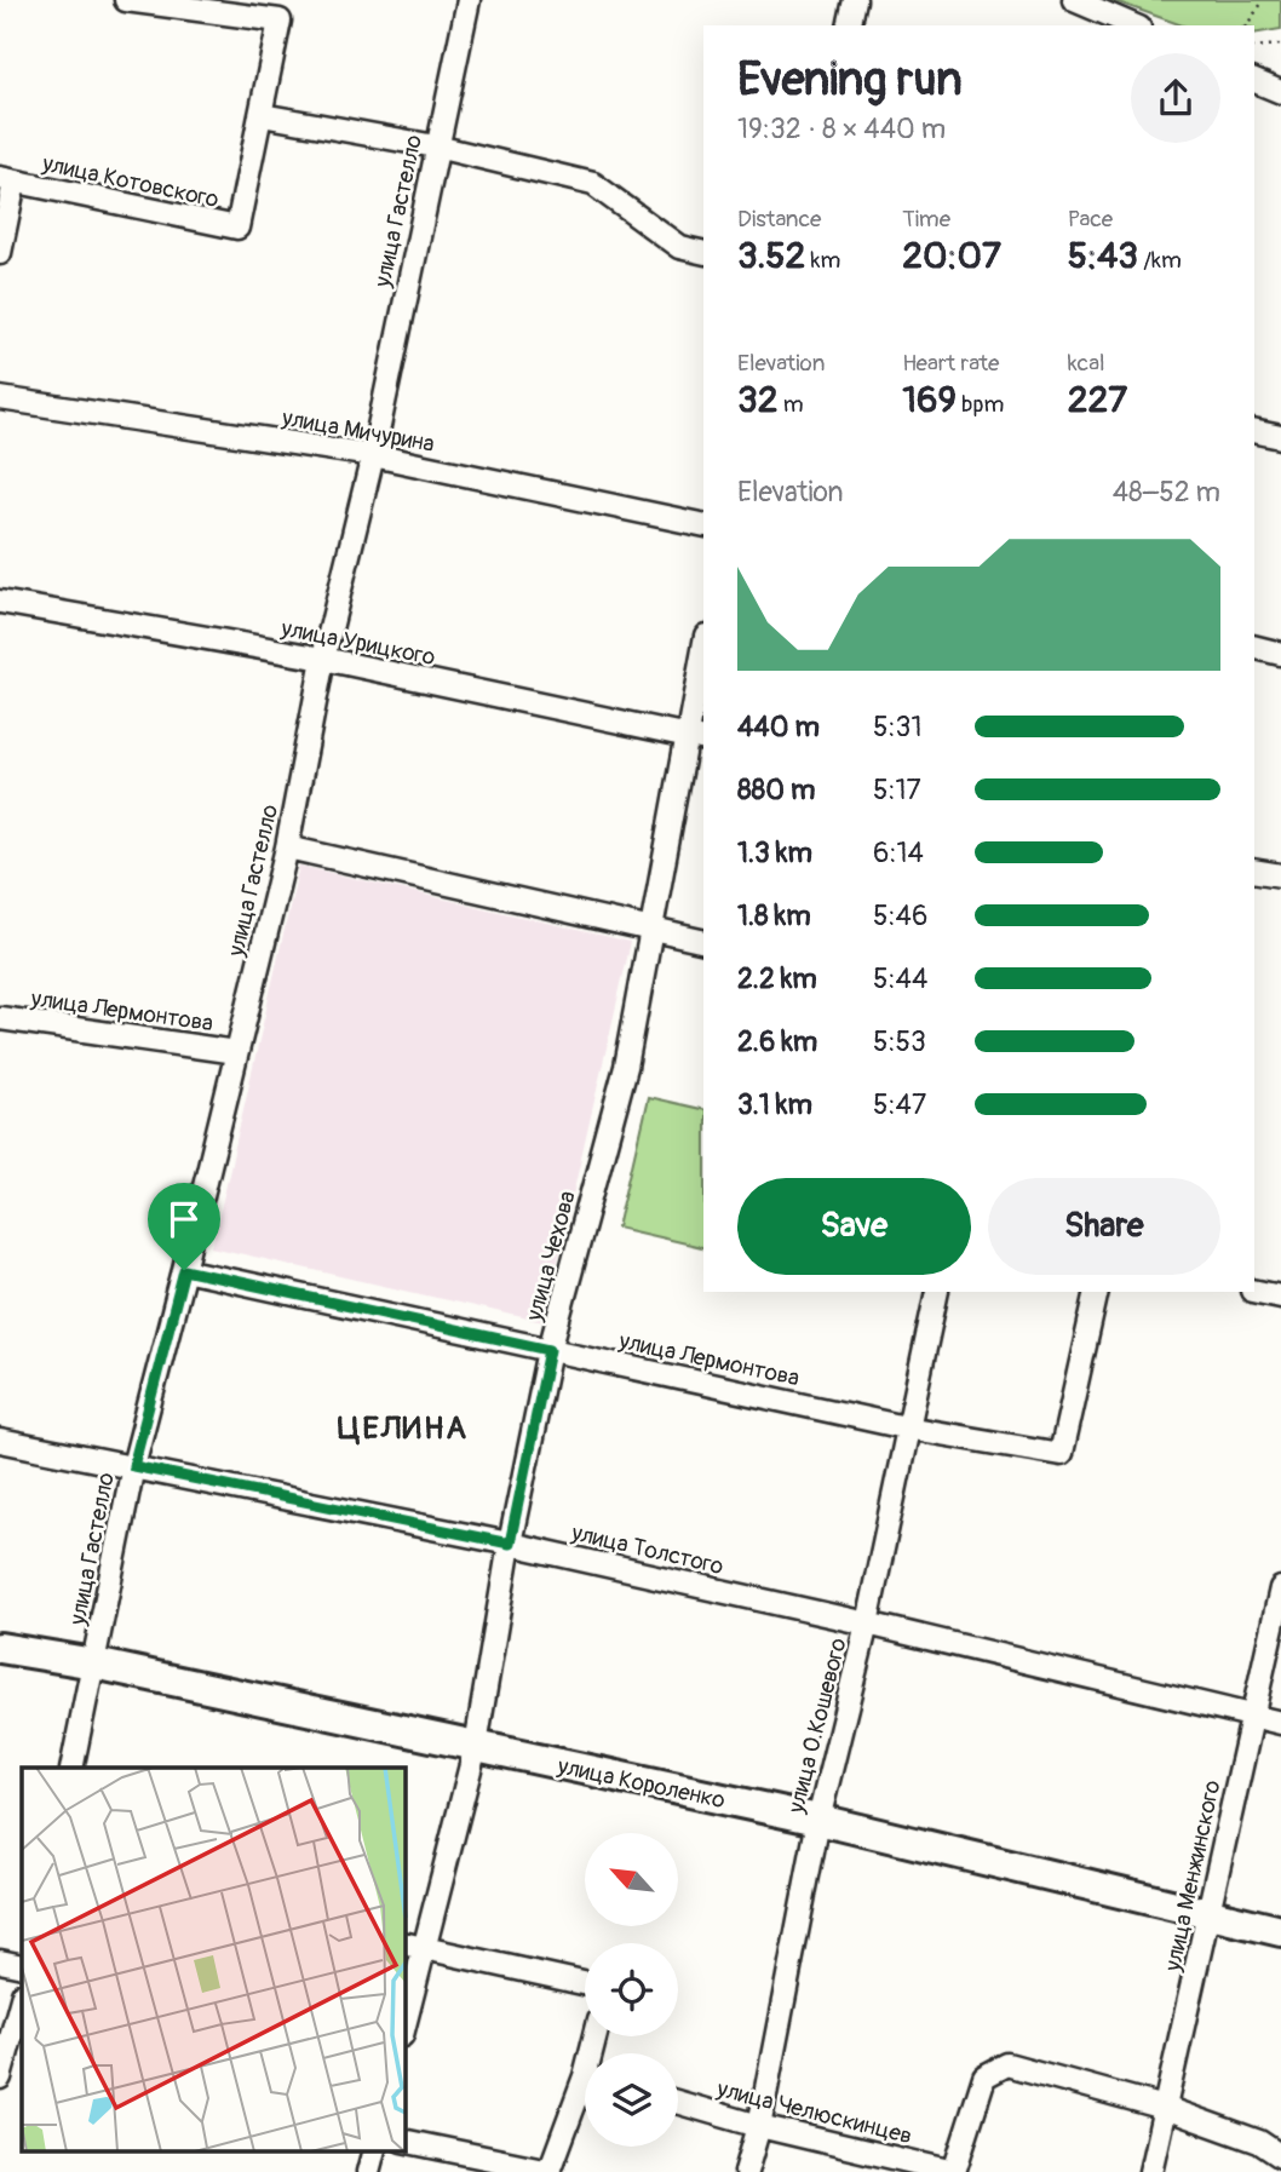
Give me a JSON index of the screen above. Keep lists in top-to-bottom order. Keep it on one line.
{"streets":{"street":["улица Котовского","улица Гастелло","улица Мичурина","улица Урицкого","улица Лермонтова","улица Чехова","улица Толстого","улица О.Кошевого","улица Короленко","улица Менжинского","улица Челюскинцев"]},"crossings":[["улица Гастелло","улица Мичурина"],["улица Гастелло","улица Урицкого"],["улица Гастелло","улица Лермонтова"],["улица Гастелло","улица Толстого"],["улица Гастелло","улица Короленко"],["улица Урицкого","улица Чехова"],["улица Лермонтова","улица Чехова"],["улица Лермонтова","улица О.Кошевого"],["улица Чехова","улица Толстого"],["улица Чехова","улица Короленко"],["улица Толстого","улица О.Кошевого"],["улица Толстого","улица Менжинского"],["улица О.Кошевого","улица Короленко"],["улица О.Кошевого","улица Челюскинцев"],["улица Короленко","улица Менжинского"]],"districts":["ЦЕЛИНА"],"north":"top left","page":{"heading":["Evening run","19:32 · 8 × 440 m"],"stats":[["Distance","3.52 km"],["Time","20:07"],["Pace","5:43 /km"],["Elevation","32 m"],["Heart rate","169 bpm"],["kcal","227"]],"chart":["Elevation","48–52 m"],"list":[{"name":"440 m","note":"5:31"},{"name":"880 m","note":"5:17"},{"name":"1.3 km","note":"6:14"},{"name":"1.8 km","note":"5:46"},{"name":"2.2 km","note":"5:44"},{"name":"2.6 km","note":"5:53"},{"name":"3.1 km","note":"5:47"}],"buttons":["Save","Share"]}}
